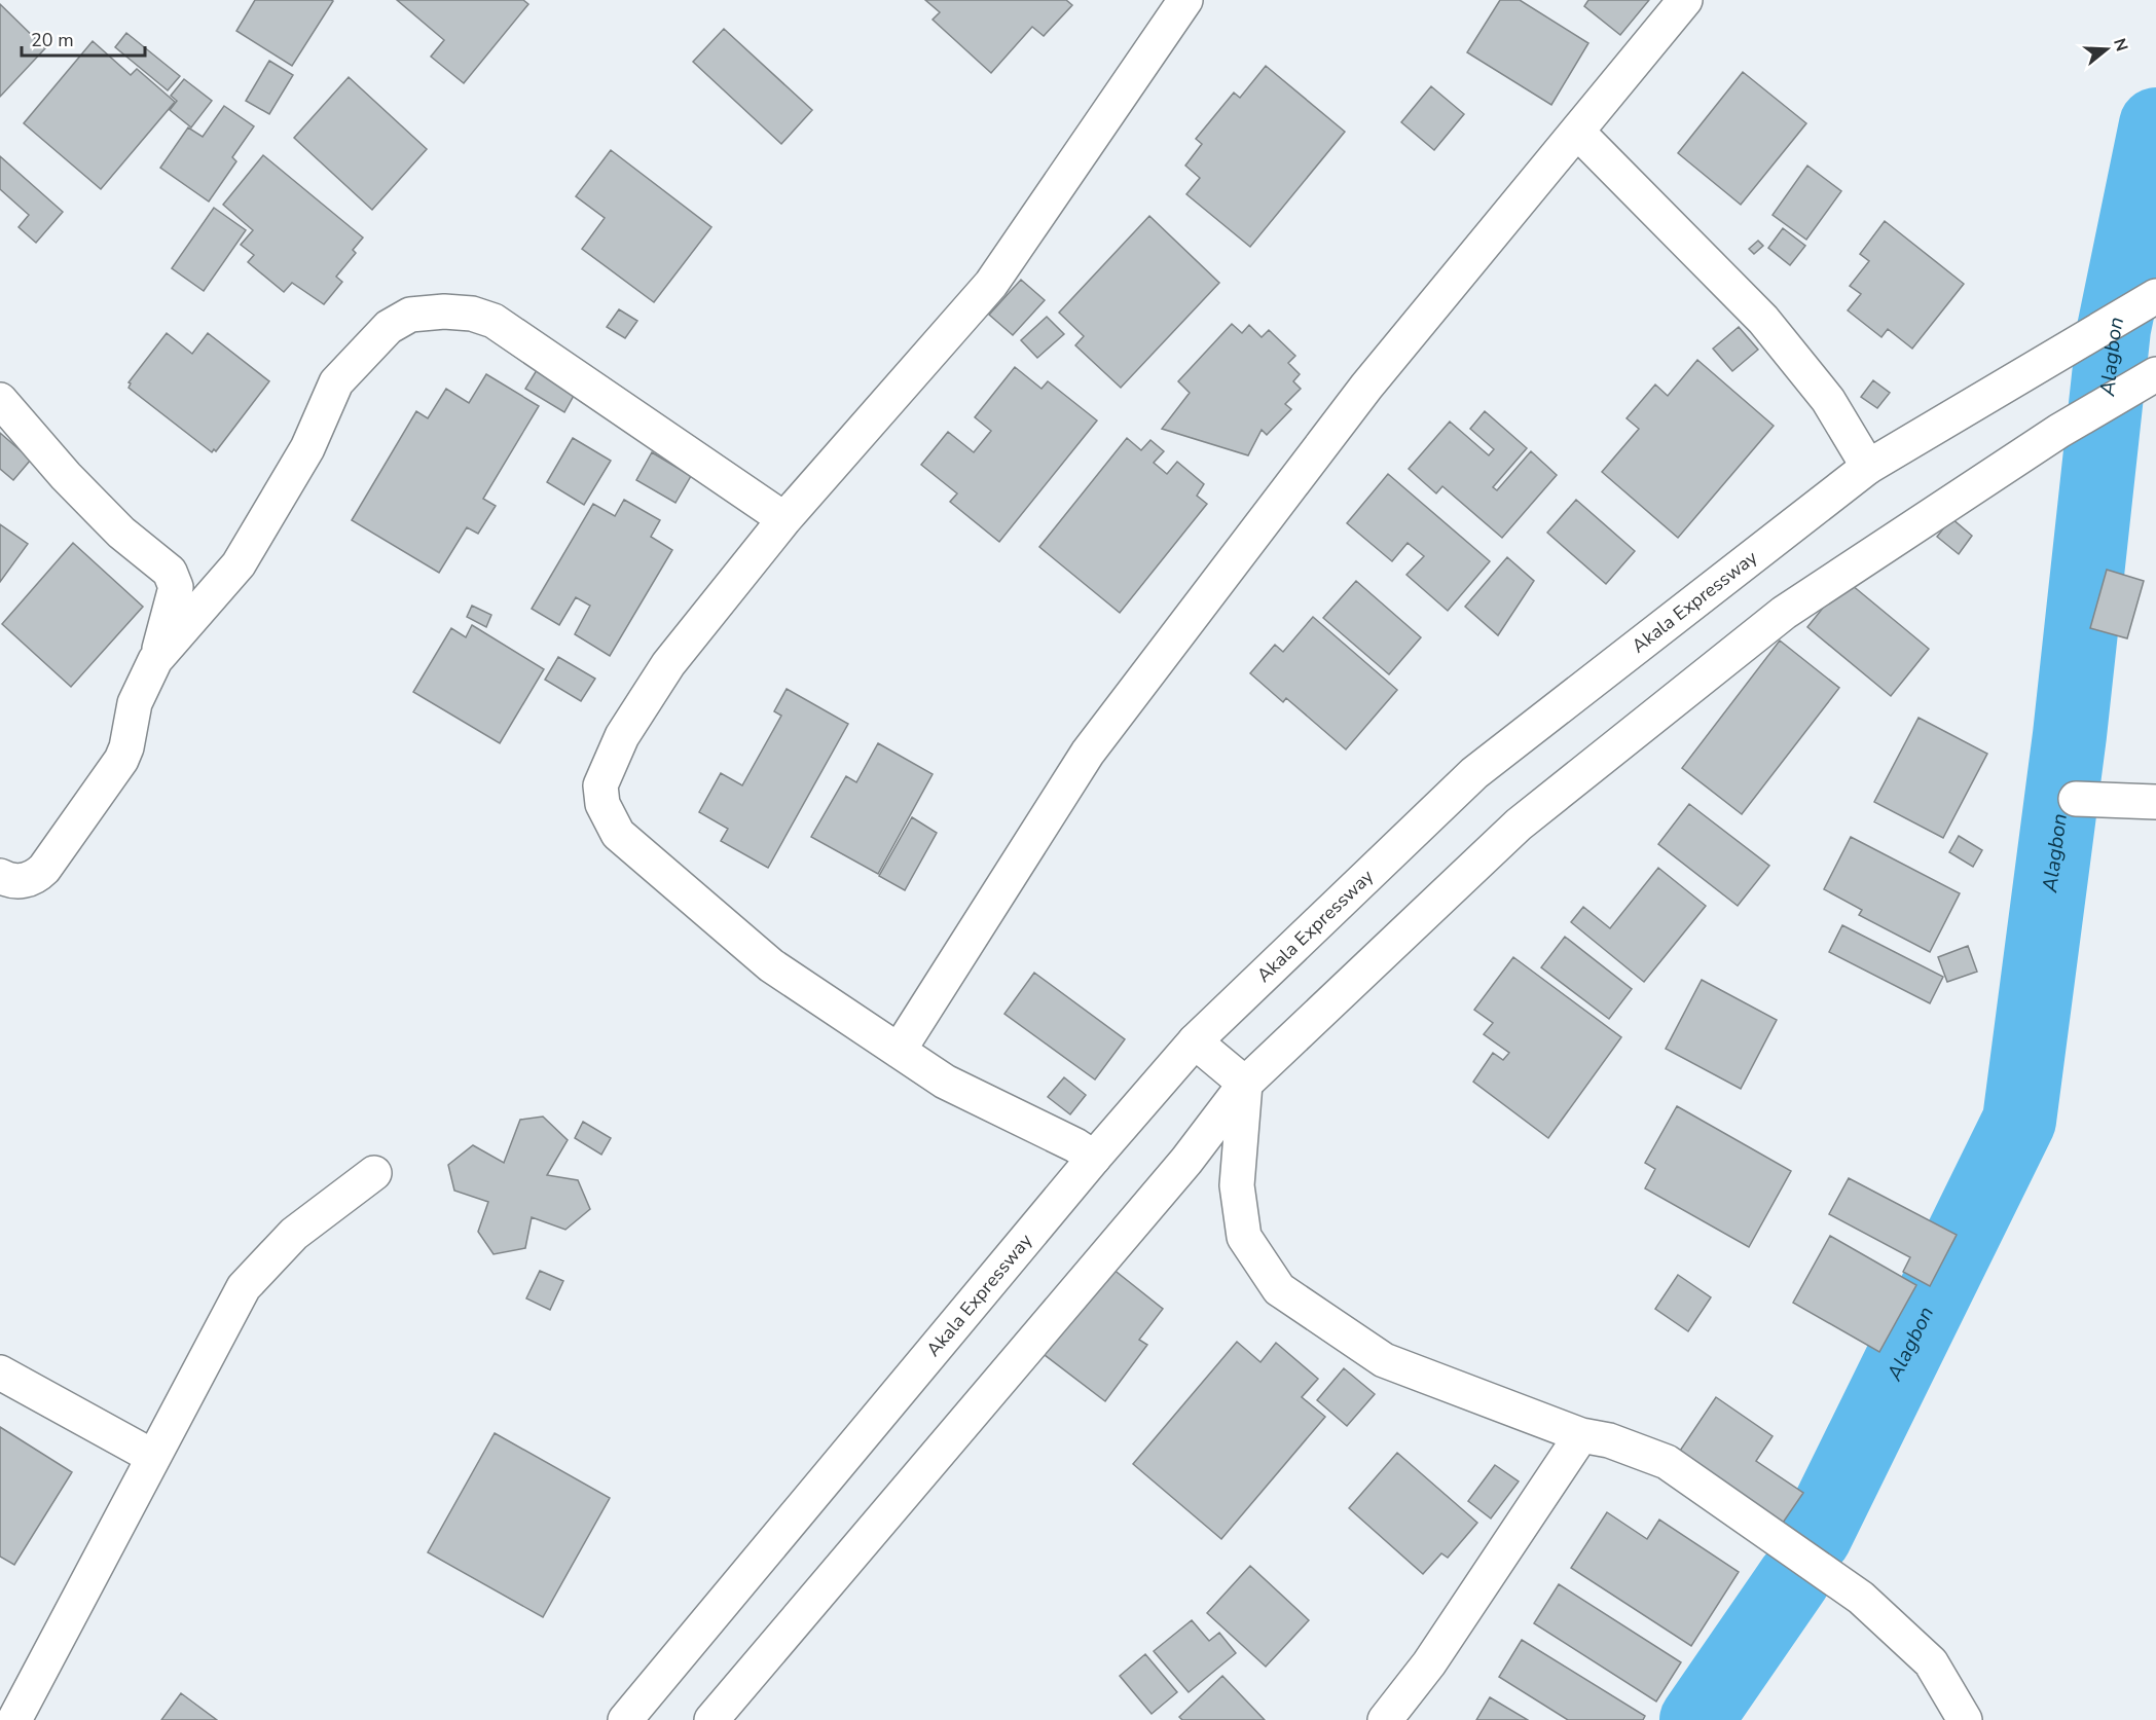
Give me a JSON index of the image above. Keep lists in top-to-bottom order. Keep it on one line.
{"streets":{"street":["Akala Expressway"]},"water":["Alagbon"],"scale_bar":"20 m","north":"right"}
